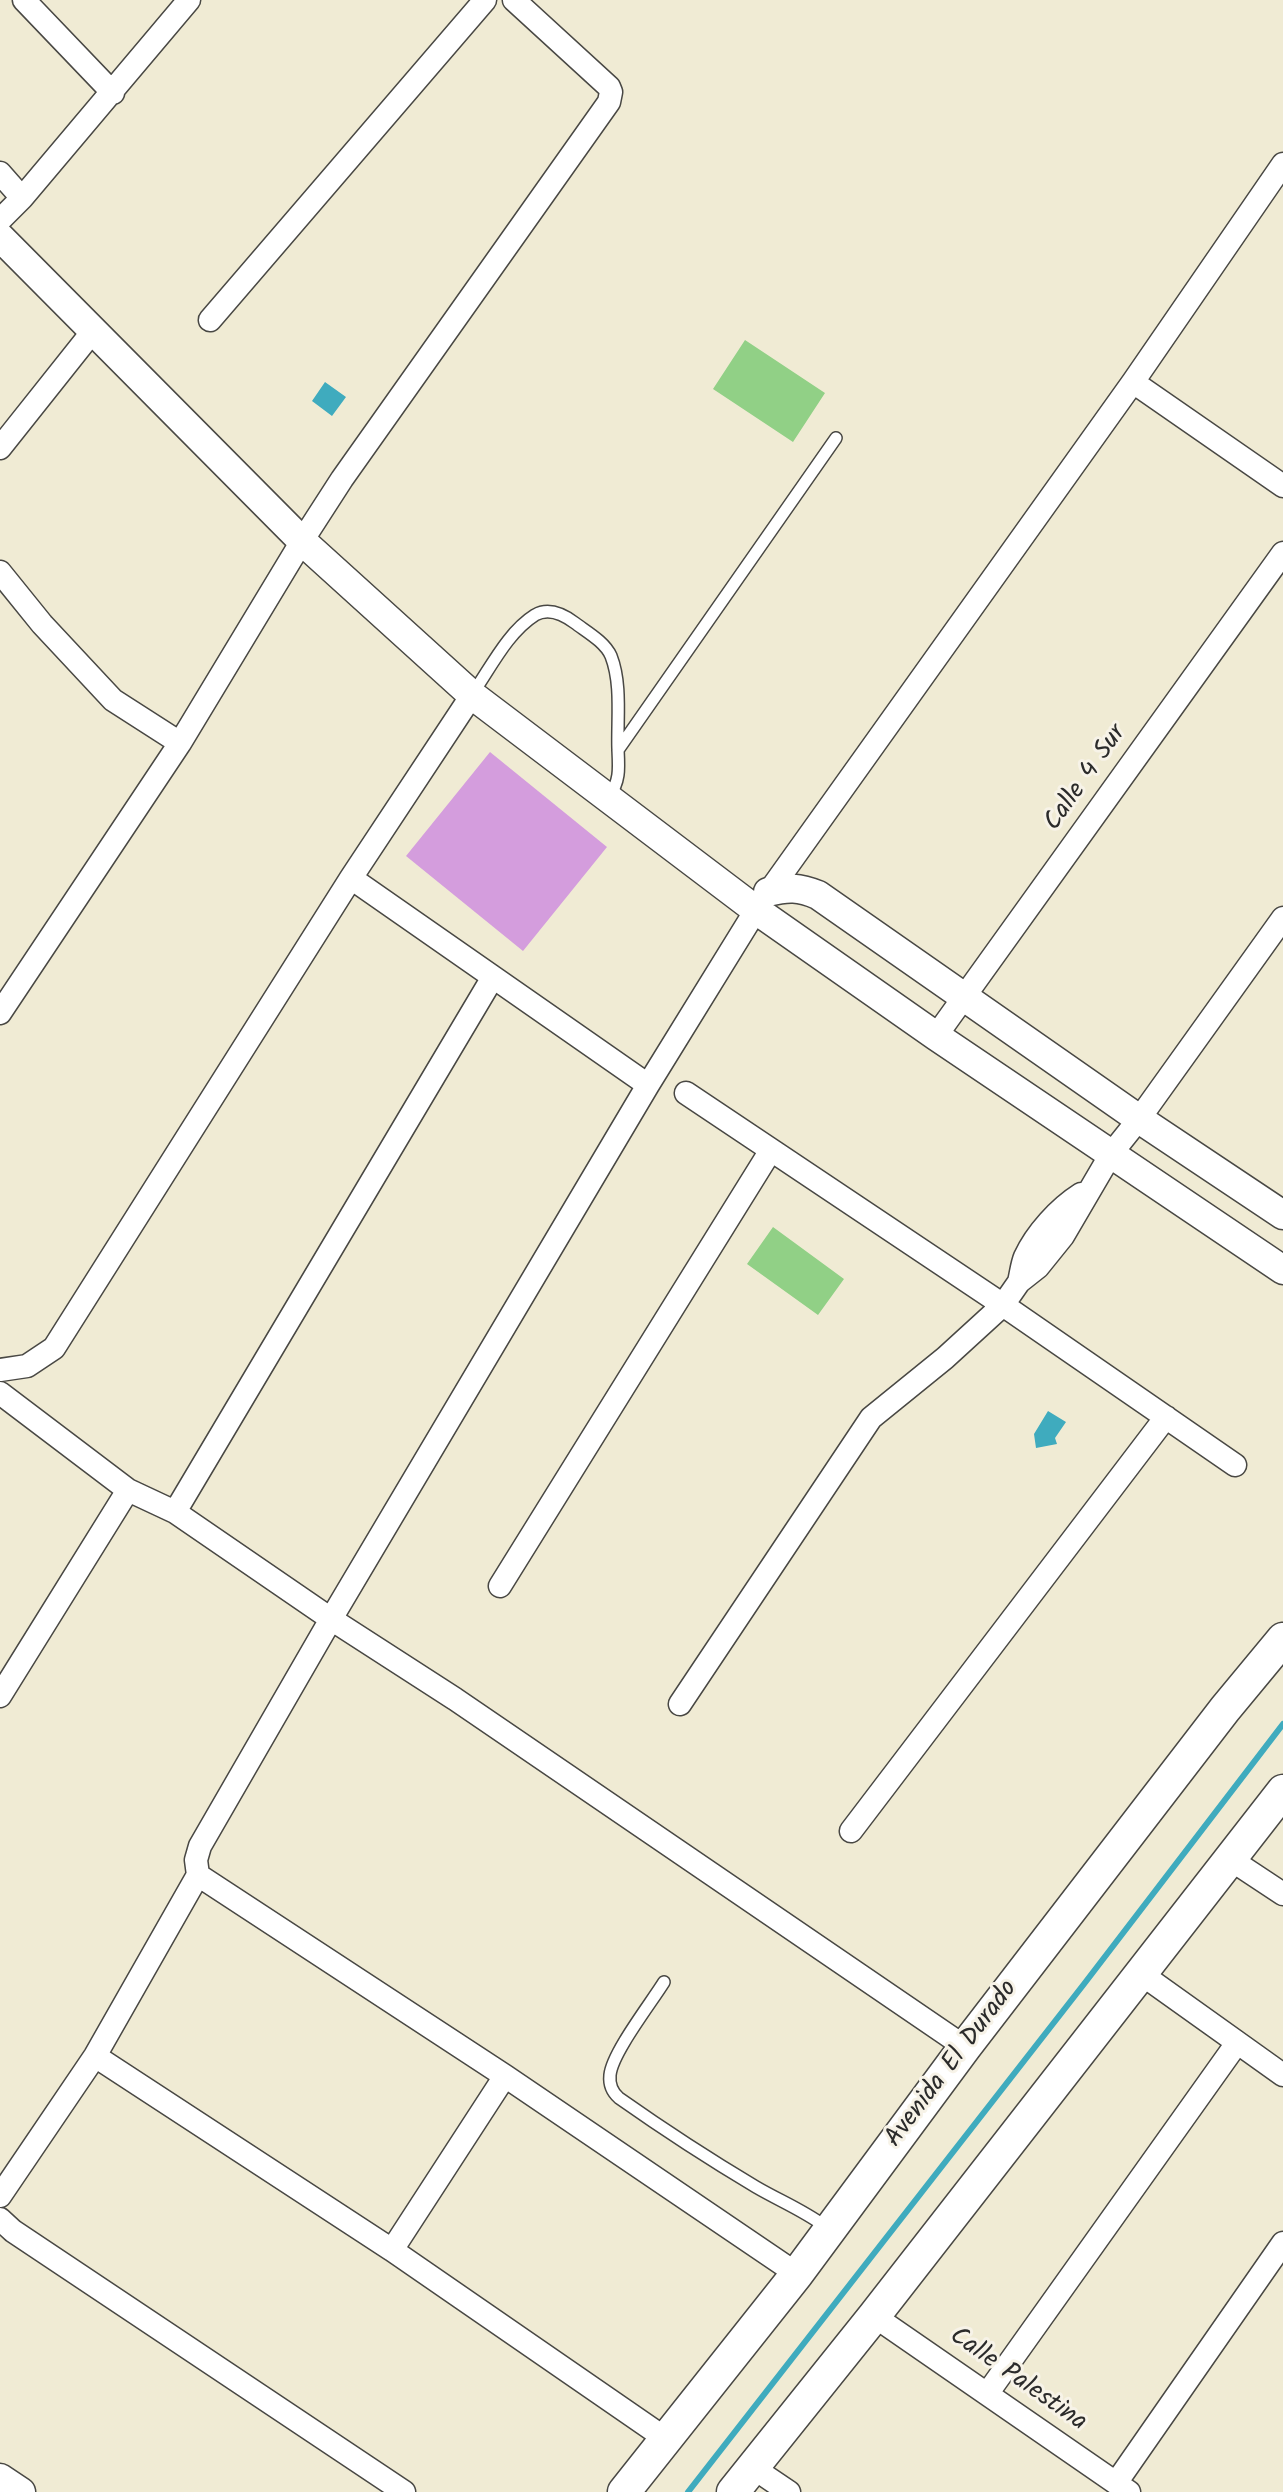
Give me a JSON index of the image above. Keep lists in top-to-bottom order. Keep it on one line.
{"streets":{"main road":["Avenida El Durado"],"street":["Calle 4 Sur","Calle Palestina"]}}
